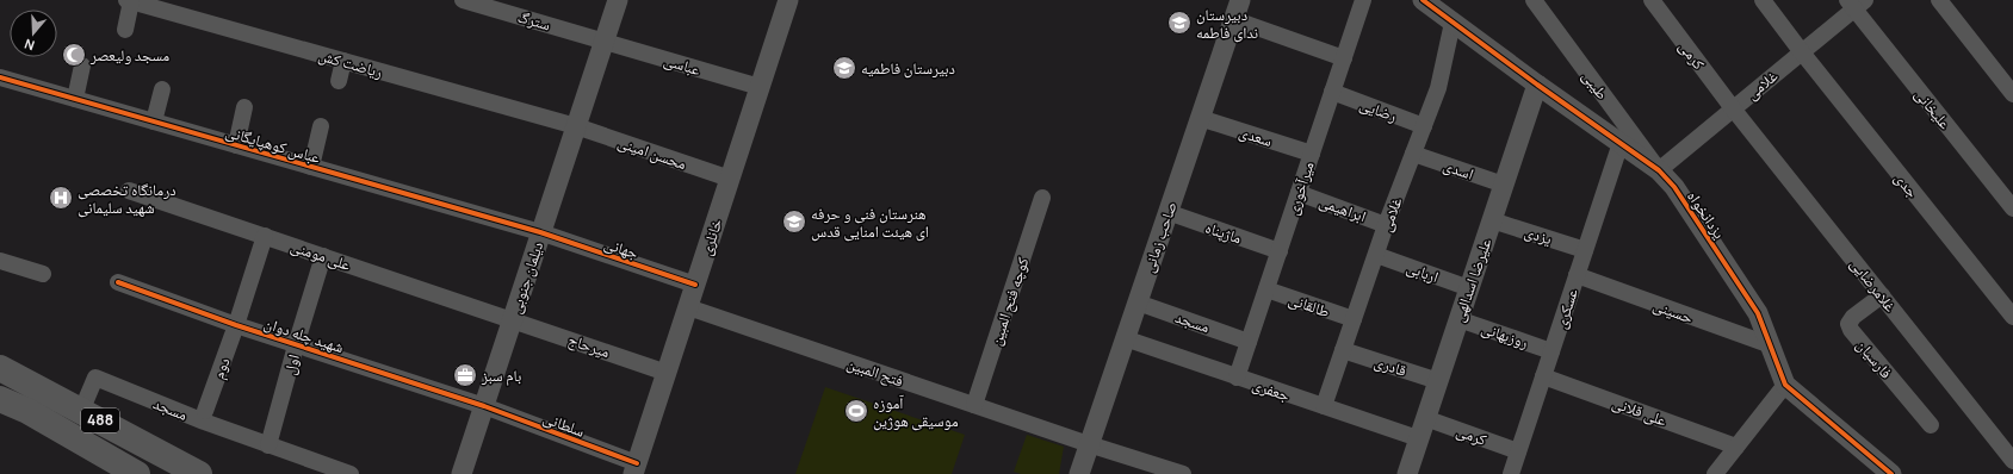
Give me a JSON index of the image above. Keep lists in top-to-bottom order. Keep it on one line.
{"streets":{"main road":["488"],"street":["سترگ","کرمی","ریاضت کش","عباسی","طیبی","غلامی","علیخانی","رضایی","سعدی","عباس کوهپایگانی","محسن امینی","اسدی","جدی","میرآخوری","ابراهیمی","یزدانخواه","ماژپناه","یزدی","خانلری","صاحب زمانی","جهانی","علی مومنی","اربابی","دیلمان جنوبی","علیرضا اسدالهی","غلامرضایی","کوچه فتح المبین","طالقانی","عسکری","حسینی","مسجد","شهید چله دوان","روزبهانی","میرحاج","فارسیان","اول","قادری","دوم","فتح المبین","جعفری","علی قلانی","سلطانی"]},"crossings":[["سترگ","عباسی"],["سترگ","دیلمان جنوبی"],["کرمی","غلامی"],["کرمی","علیرضا اسدالهی"],["کرمی","غلامرضایی"],["کرمی","عسکری"],["ریاضت کش","محسن امینی"],["ریاضت کش","دیلمان جنوبی"],["عباسی","خانلری"],["عباسی","دیلمان جنوبی"],["طیبی","غلامی"],["طیبی","یزدانخواه"],["غلامی","علیخانی"],["غلامی","رضایی"],["غلامی","اسدی"],["غلامی","جدی"],["غلامی","ابراهیمی"],["غلامی","یزدانخواه"],["غلامی","اربابی"],["غلامی","غلامرضایی"],["غلامی","طالقانی"],["غلامی","قادری"],["غلامی","جعفری"],["رضایی","میرآخوری"],["سعدی","میرآخوری"],["سعدی","صاحب زمانی"],["عباس کوهپایگانی","جهانی"],["عباس کوهپایگانی","دیلمان جنوبی"],["محسن امینی","خانلری"],["محسن امینی","دیلمان جنوبی"],["اسدی","علیرضا اسدالهی"],["میرآخوری","ابراهیمی"],["میرآخوری","ماژپناه"],["میرآخوری","طالقانی"],["میرآخوری","مسجد"],["میرآخوری","جعفری"],["یزدانخواه","علیرضا اسدالهی"],["یزدانخواه","عسکری"],["یزدانخواه","حسینی"],["ماژپناه","صاحب زمانی"],["یزدی","علیرضا اسدالهی"],["یزدی","عسکری"],["خانلری","جهانی"],["خانلری","میرحاج"],["خانلری","فتح المبین"],["خانلری","سلطانی"],["صاحب زمانی","مسجد"],["صاحب زمانی","فتح المبین"],["صاحب زمانی","جعفری"],["جهانی","دیلمان جنوبی"],["علی مومنی","دیلمان جنوبی"],["علی مومنی","میرحاج"],["علی مومنی","اول"],["اربابی","علیرضا اسدالهی"],["دیلمان جنوبی","شهید چله دوان"],["دیلمان جنوبی","میرحاج"],["دیلمان جنوبی","سلطانی"],["علیرضا اسدالهی","روزبهانی"],["علیرضا اسدالهی","قادری"],["علیرضا اسدالهی","جعفری"],["غلامرضایی","فارسیان"],["کوچه فتح المبین","فتح المبین"],["عسکری","حسینی"],["عسکری","روزبهانی"],["عسکری","علی قلانی"],["مسجد","اول"],["شهید چله دوان","اول"],["شهید چله دوان","دوم"],["شهید چله دوان","سلطانی"]],"places":{"school or university":["دبیرستان ندای فاطمه","دبیرستان فاطمیه","هنرستان فنی و حرفه ای هیئت امنایی قدس"],"mosque":["مسجد ولیعصر"],"hospital":["درمانگاه تخصصی شهید سلیمانی"],"office":["بام سبز"],"sports":["آموزه موسیقی هوژین"]},"north":"bottom"}
